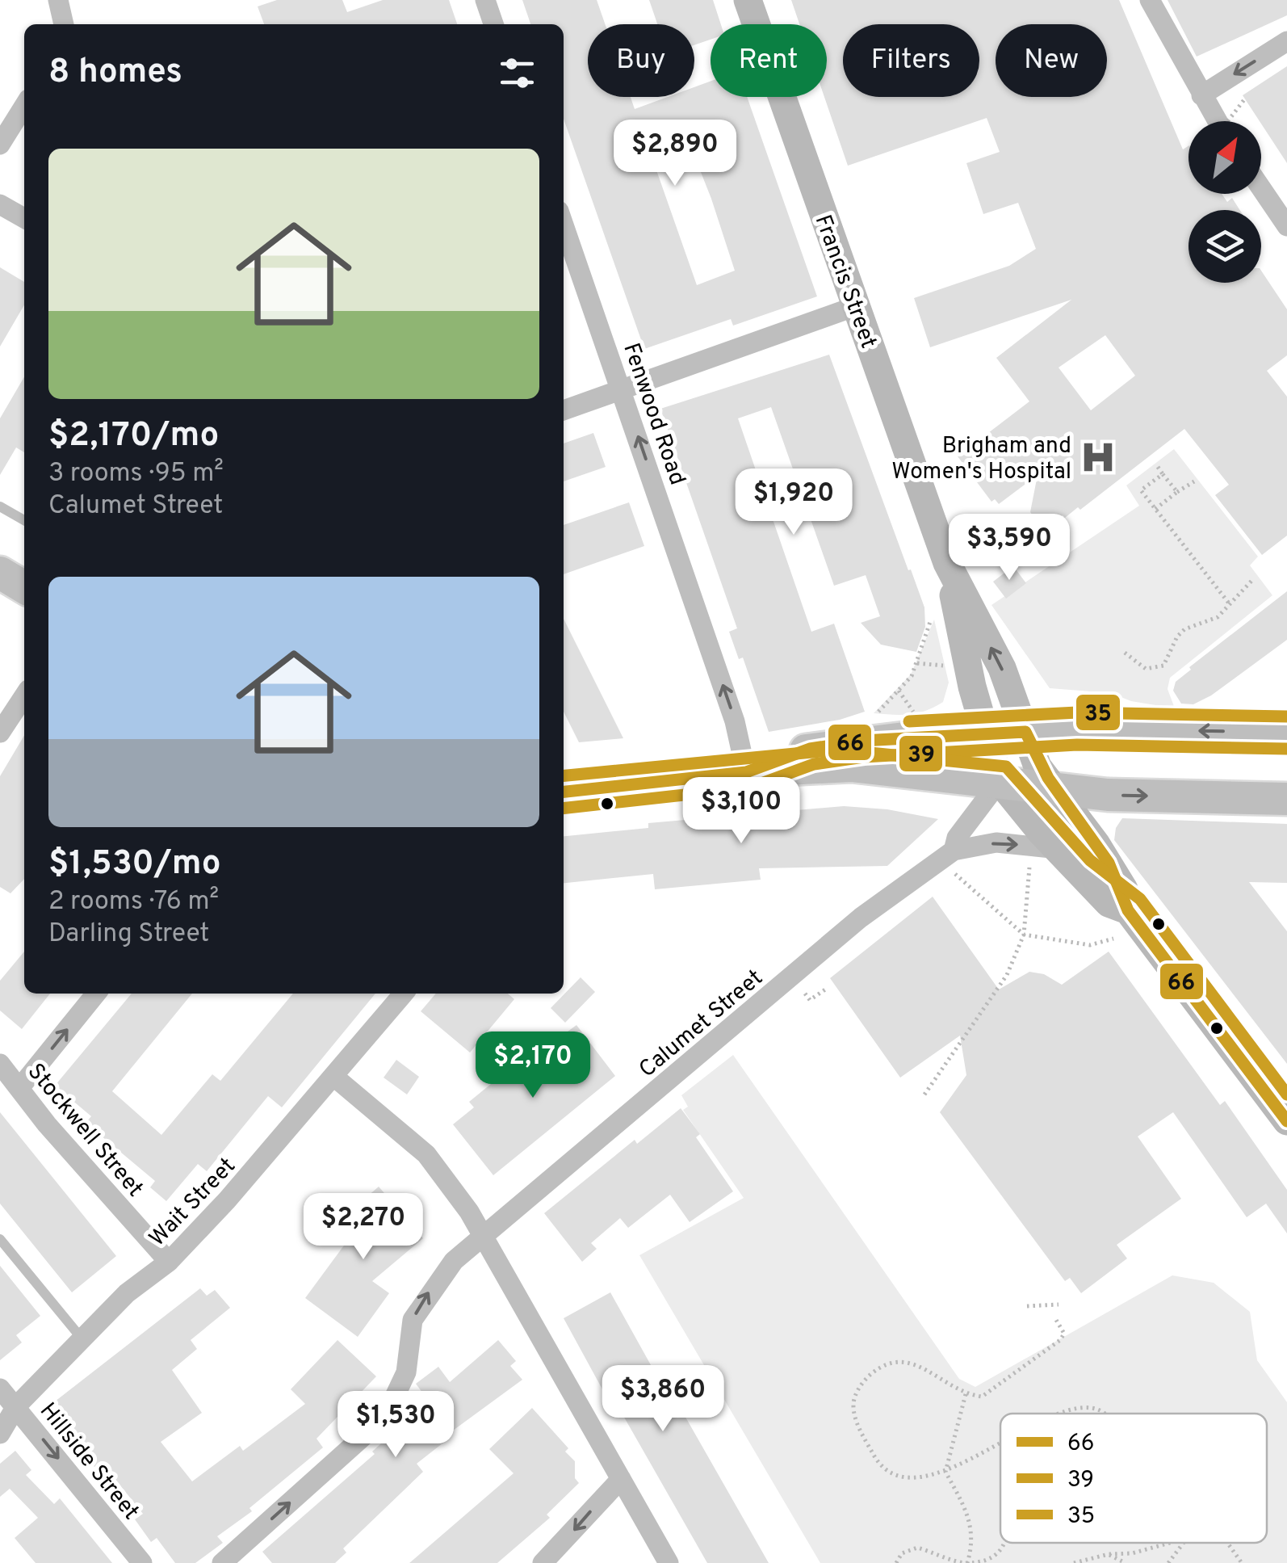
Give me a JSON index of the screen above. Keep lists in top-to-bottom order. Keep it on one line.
{"streets":{"main road":["Francis Street"],"street":["Fenwood Road","Calumet Street","Stockwell Street","Wait Street","Hillside Street"]},"crossings":[["Francis Street","Calumet Street"],["Stockwell Street","Wait Street"],["Wait Street","Hillside Street"]],"one_way":["Fenwood Road","Calumet Street","Hillside Street"],"places":{"hospital":["Brigham and Women's Hospital"]},"lines":["transit line 35","transit line 66","transit line 39"],"legend":["66","39","35"],"north":"top right","page":{"chip":["Buy","Rent","Filters","New"],"heading":"8 homes","price":["$2,890","$1,920","$3,590","$3,100","$2,170","$2,270","$3,860","$1,530"],"list":[{"name":"$2,170/mo","note":"3 rooms · 95 m² · Calumet Street"},{"name":"$1,530/mo","note":"2 rooms · 76 m² · Darling Street"}]}}
